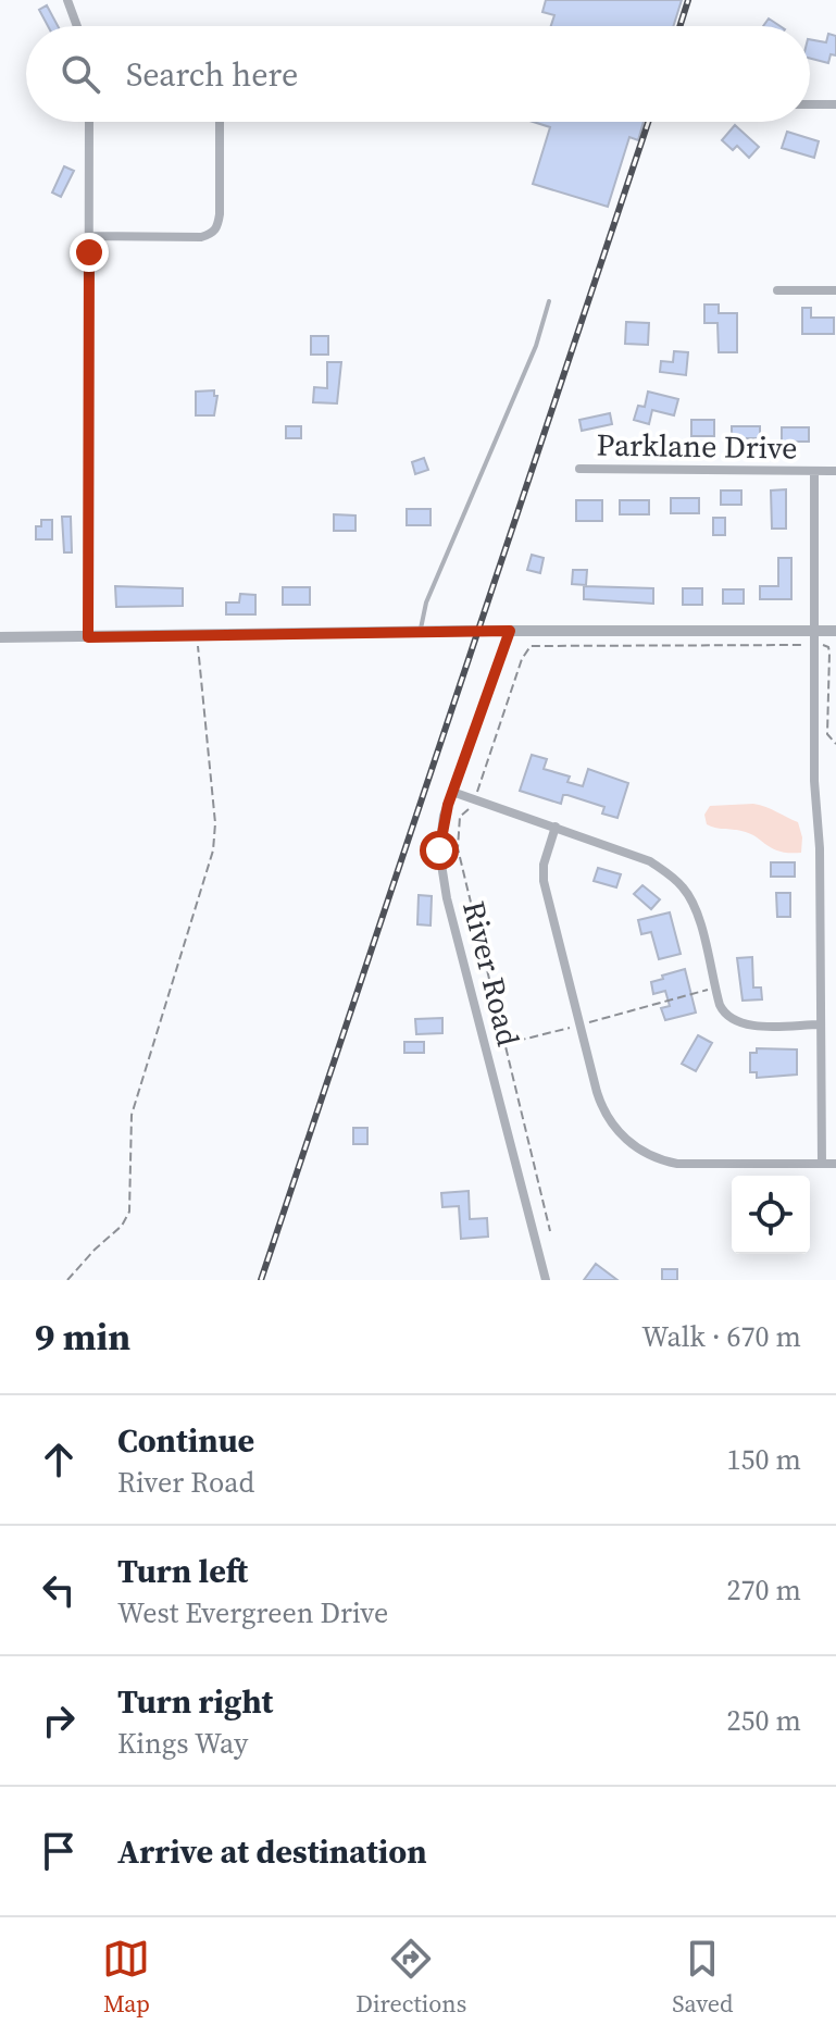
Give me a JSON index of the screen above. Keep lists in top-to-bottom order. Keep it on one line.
{"streets":{"street":["Parklane Drive","River Road"]},"page":{"search":"Search here","heading":["9 min","Walk · 670 m"],"list":[["Continue","River Road","150 m"],["Turn left","West Evergreen Drive","270 m"],["Turn right","Kings Way","250 m"],"Arrive at destination"],"nav":["Map","Directions","Saved"]}}
